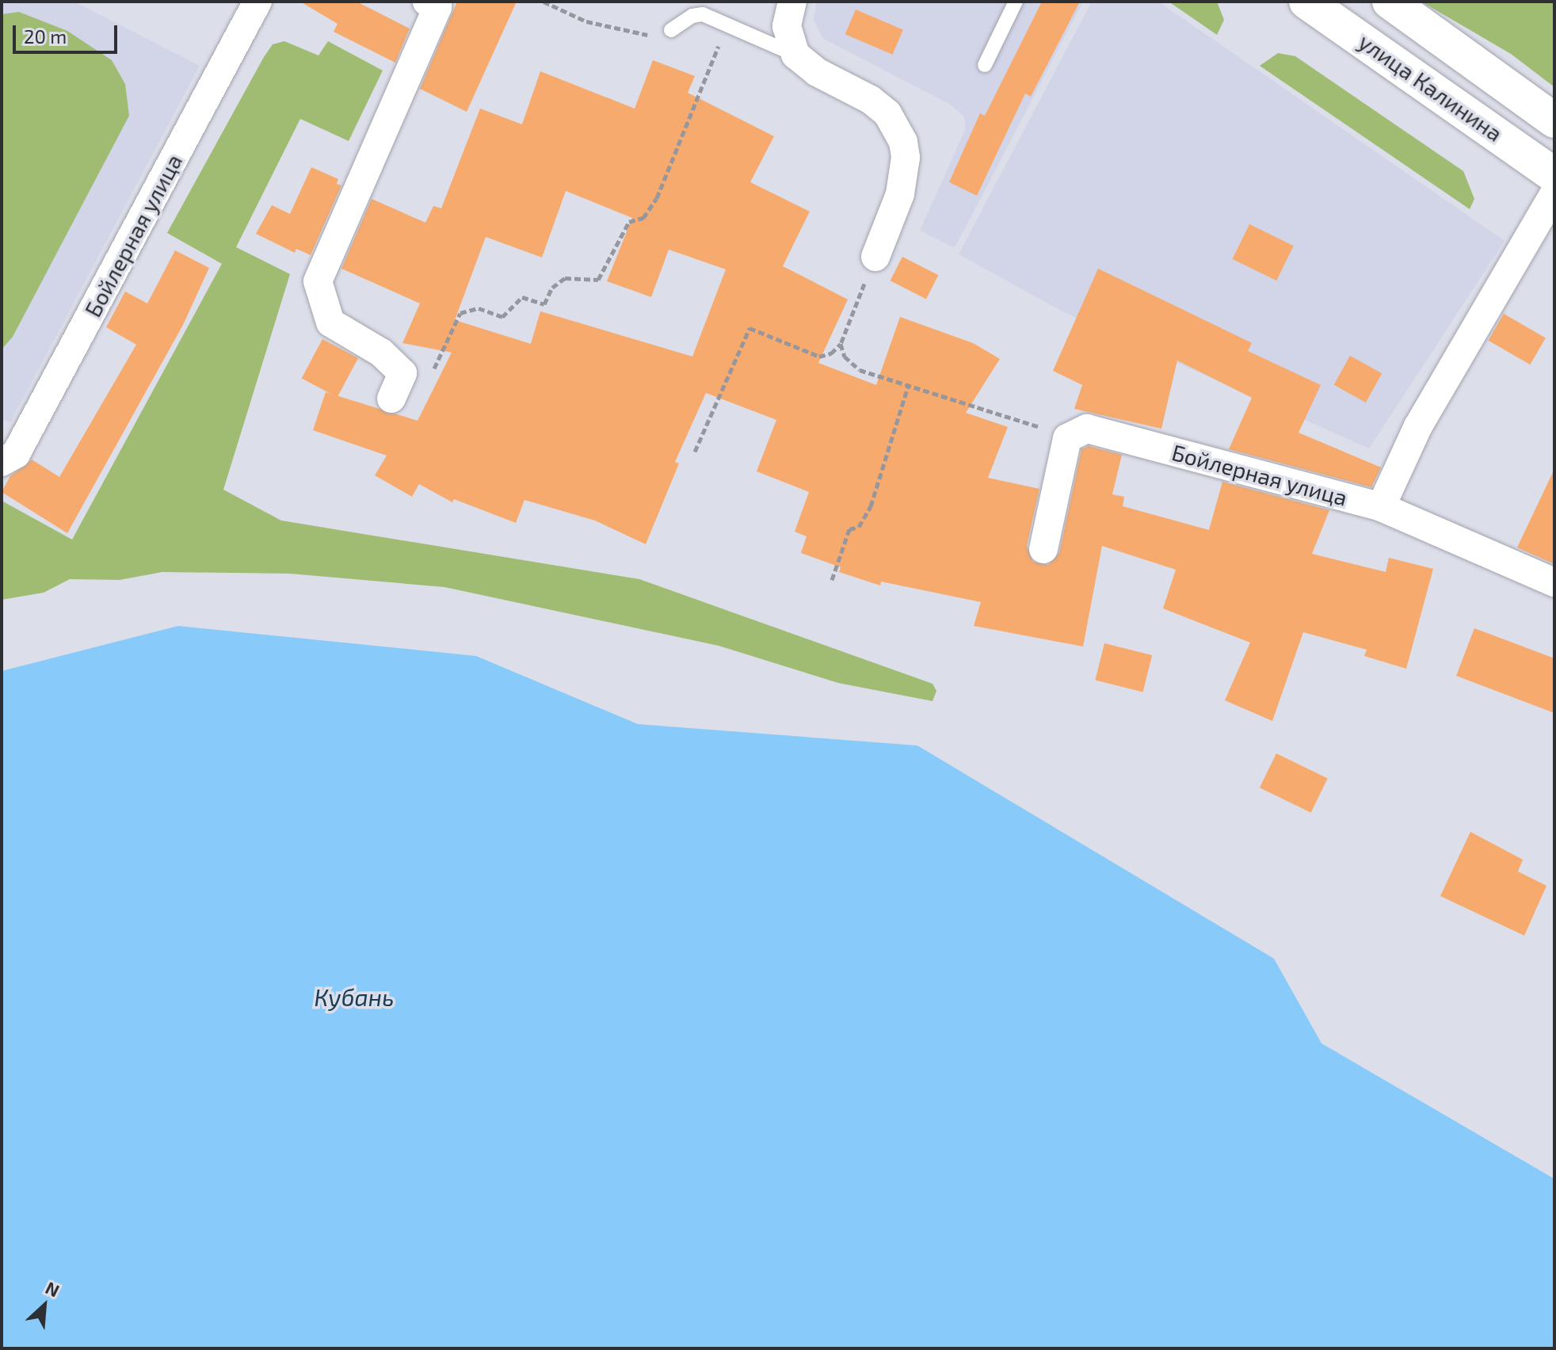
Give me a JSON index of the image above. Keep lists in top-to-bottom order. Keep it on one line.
{"streets":{"highway":["улица Калинина"],"street":["Бойлерная улица"]},"water":["Кубань"],"scale_bar":"20 m","north":"top right"}
